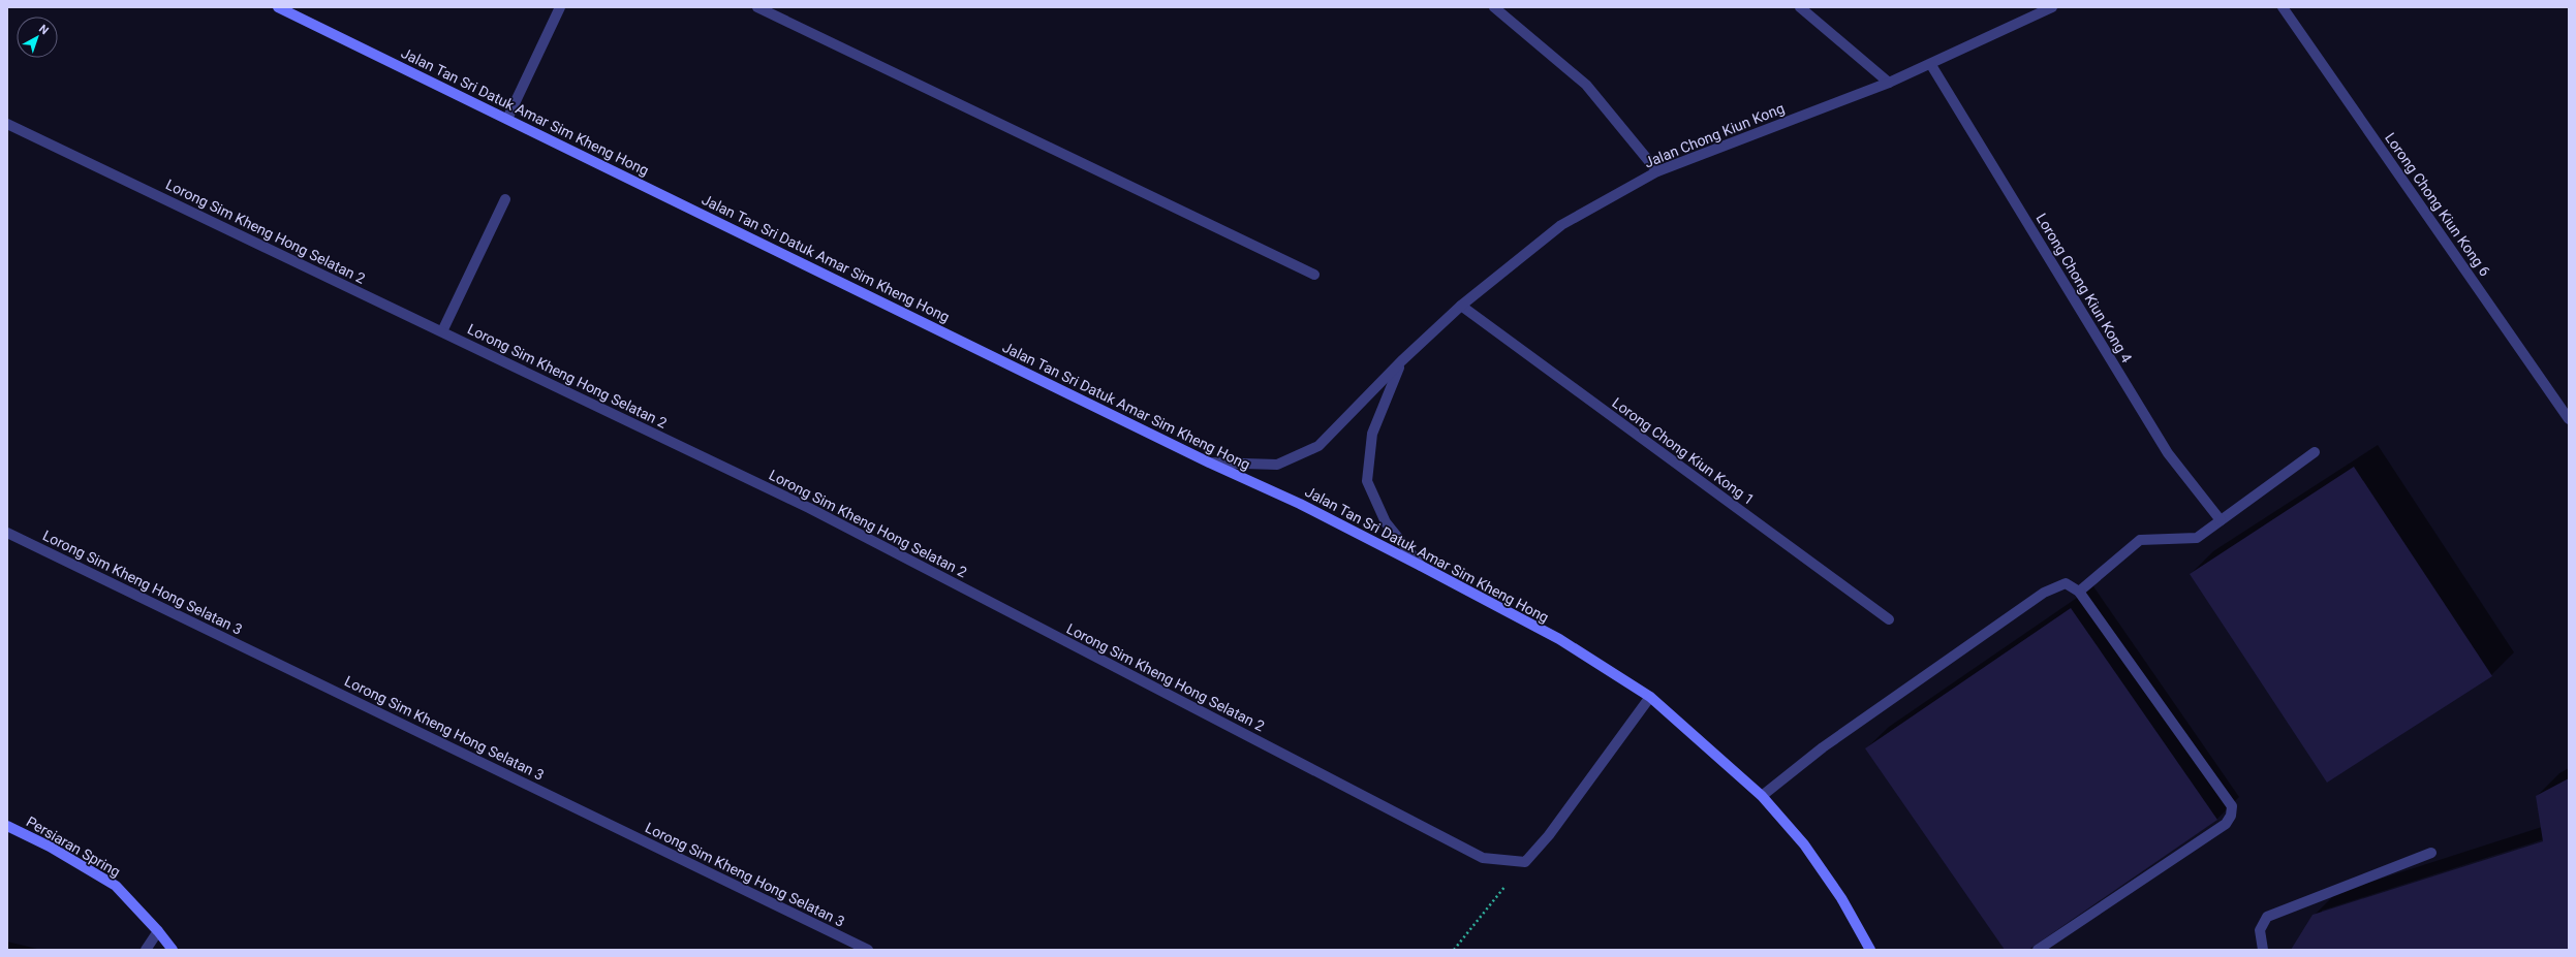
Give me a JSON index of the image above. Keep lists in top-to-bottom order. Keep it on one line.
{"streets":{"street":["Jalan Tan Sri Datuk Amar Sim Kheng Hong","Jalan Chong Kiun Kong","Lorong Chong Kiun Kong 6","Lorong Sim Kheng Hong Selatan 2","Lorong Chong Kiun Kong 4","Lorong Chong Kiun Kong 1","Lorong Sim Kheng Hong Selatan 3","Persiaran Spring"]},"crossings":[["Jalan Tan Sri Datuk Amar Sim Kheng Hong","Jalan Chong Kiun Kong"],["Jalan Chong Kiun Kong","Lorong Chong Kiun Kong 4"],["Jalan Chong Kiun Kong","Lorong Chong Kiun Kong 1"]],"north":"top right"}
